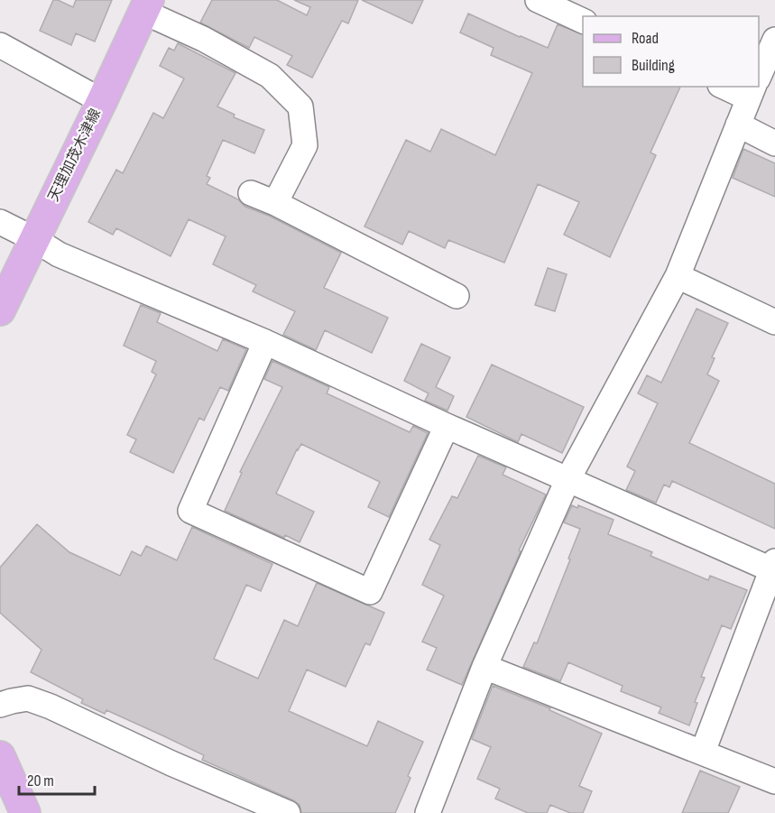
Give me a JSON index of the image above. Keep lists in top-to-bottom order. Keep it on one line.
{"streets":{"main road":["天理加茂木津線"]},"legend":["Road","Building"],"scale_bar":"20 m"}
